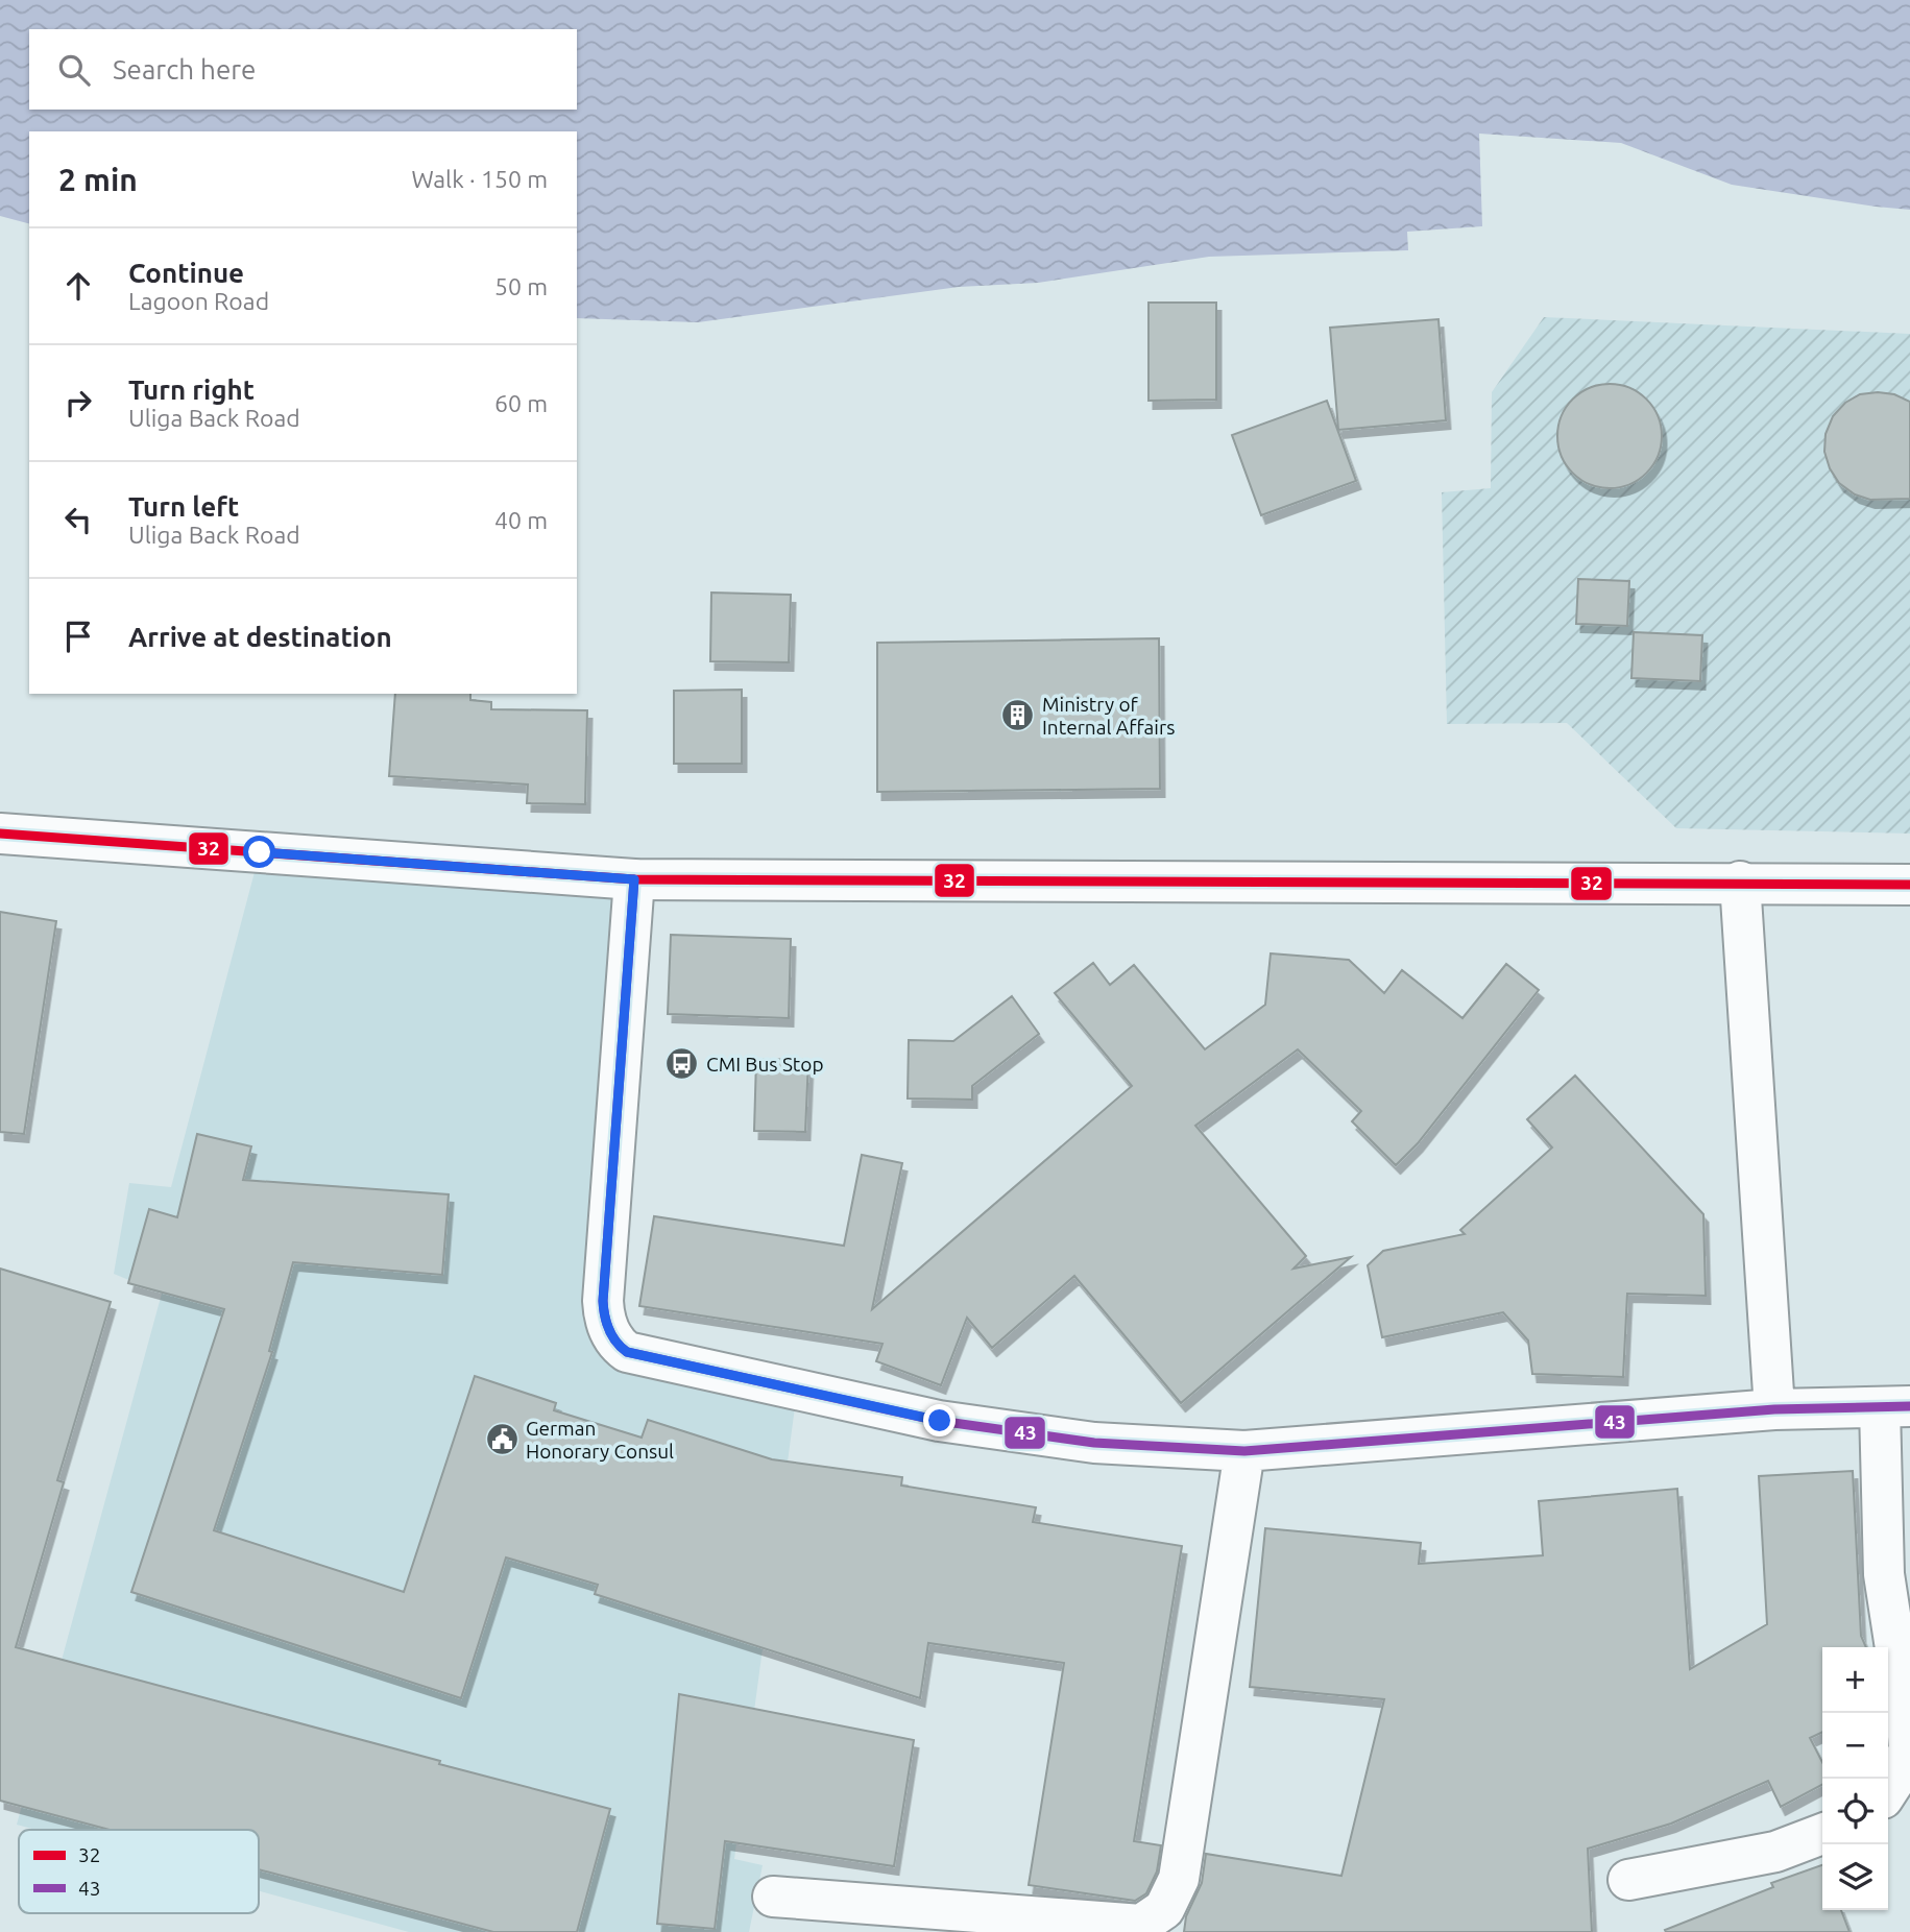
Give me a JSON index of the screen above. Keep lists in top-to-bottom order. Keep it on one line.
{"places":{"building":["Ministry of Internal Affairs"],"bus stop":["CMI Bus Stop"],"public building":["German Honorary Consul"]},"lines":["transit line 32","transit line 43"],"legend":["32","43"],"page":{"search":"Search here","heading":["2 min","Walk · 150 m"],"list":[["Continue","Lagoon Road","50 m"],["Turn right","Uliga Back Road","60 m"],["Turn left","Uliga Back Road","40 m"],"Arrive at destination"],"map_buttons":["+","−"]}}
